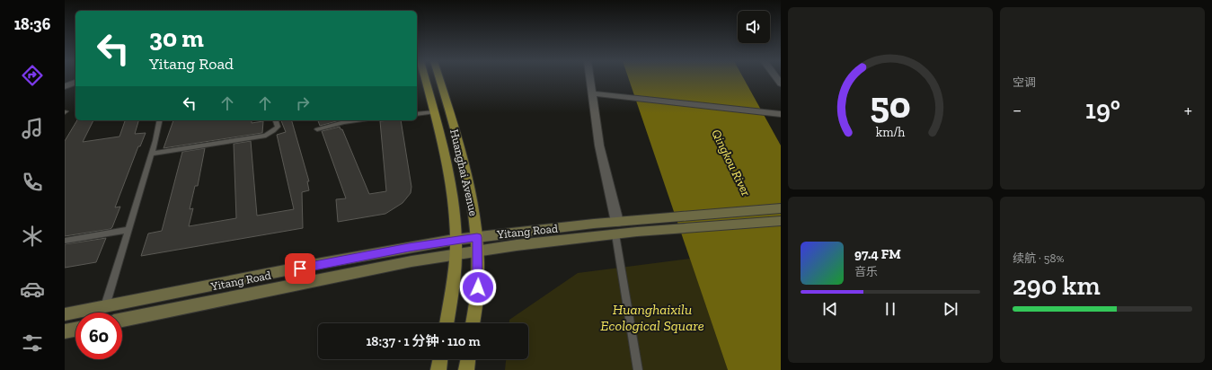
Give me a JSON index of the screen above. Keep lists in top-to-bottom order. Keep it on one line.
{"streets":{"main road":["Huanghai Avenue","Yitang Road"]},"crossings":[["Huanghai Avenue","Yitang Road"]],"water":["Qingkou River"],"parks":["Huanghaixilu Ecological Square"],"page":{"tabs":"18:36","tile":["空调",["续航 · 58%","290 km"]],"turn":["30 m","Yitang Road"],"heat":["−","19°","+"],"song":["97.4 FM","音乐"],"limit":"60","trip":"18:37 · 1 分钟 · 110 m","gauge":["50","km/h"]}}
